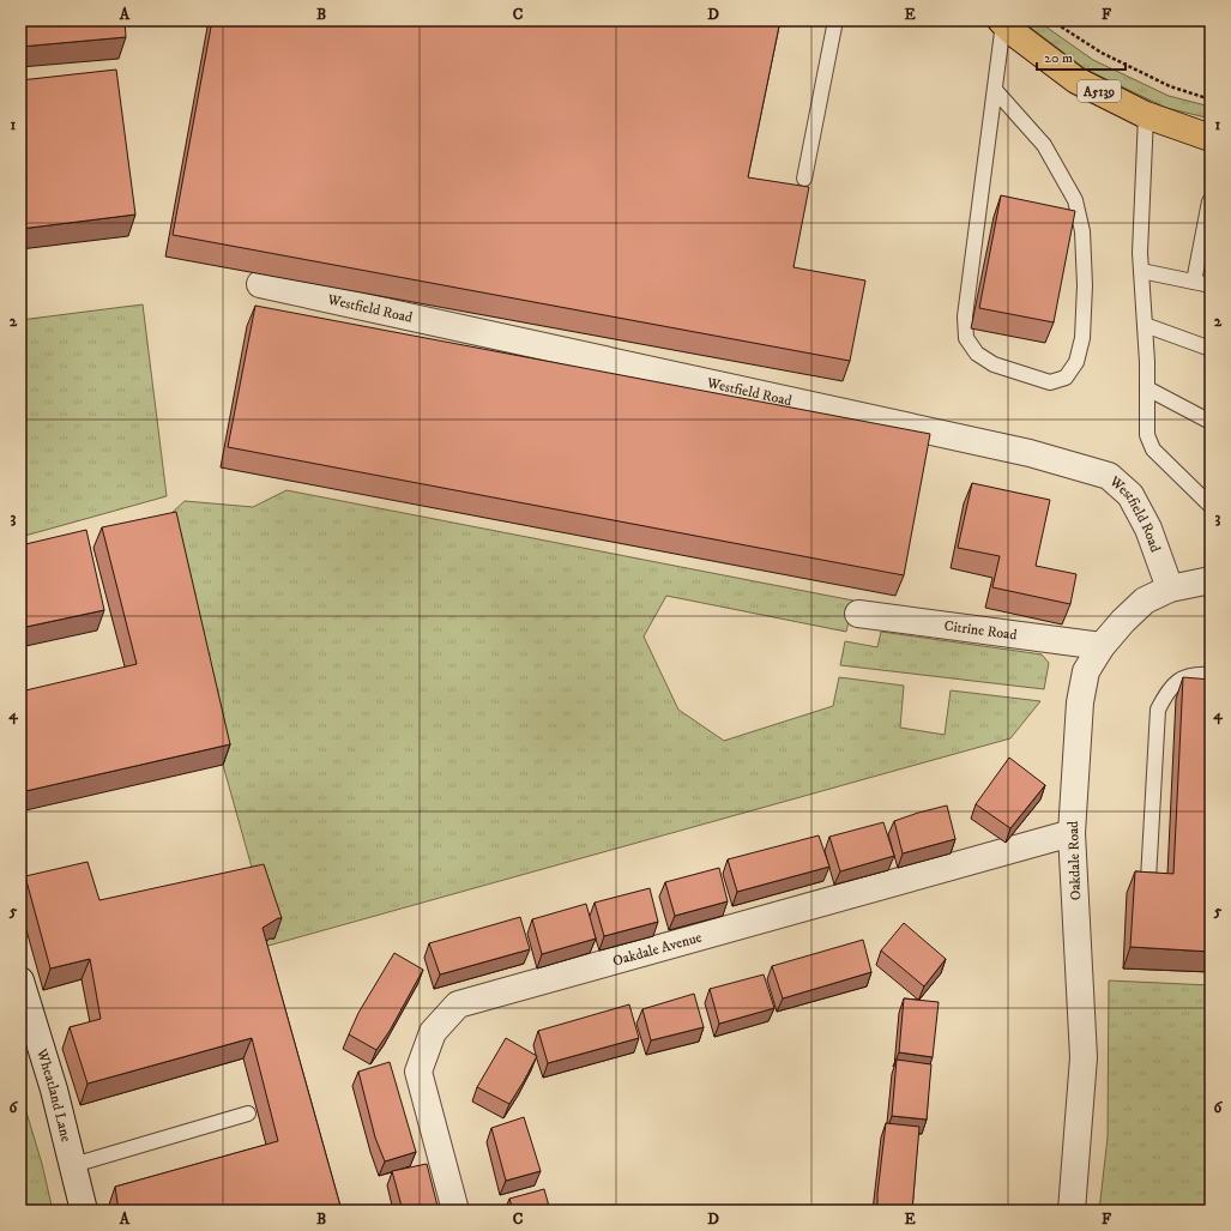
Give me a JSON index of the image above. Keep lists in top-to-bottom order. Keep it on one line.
{"streets":{"highway":["A5139"],"street":["Westfield Road","Citrine Road","Oakdale Road","Oakdale Avenue","Wheatland Lane"]},"crossings":[["Westfield Road","Oakdale Road"],["Citrine Road","Oakdale Road"],["Oakdale Road","Oakdale Avenue"]],"scale_bar":"20 m","grid":{"columns":["A","B","C","D","E","F"],"rows":["1","2","3","4","5","6"]}}
